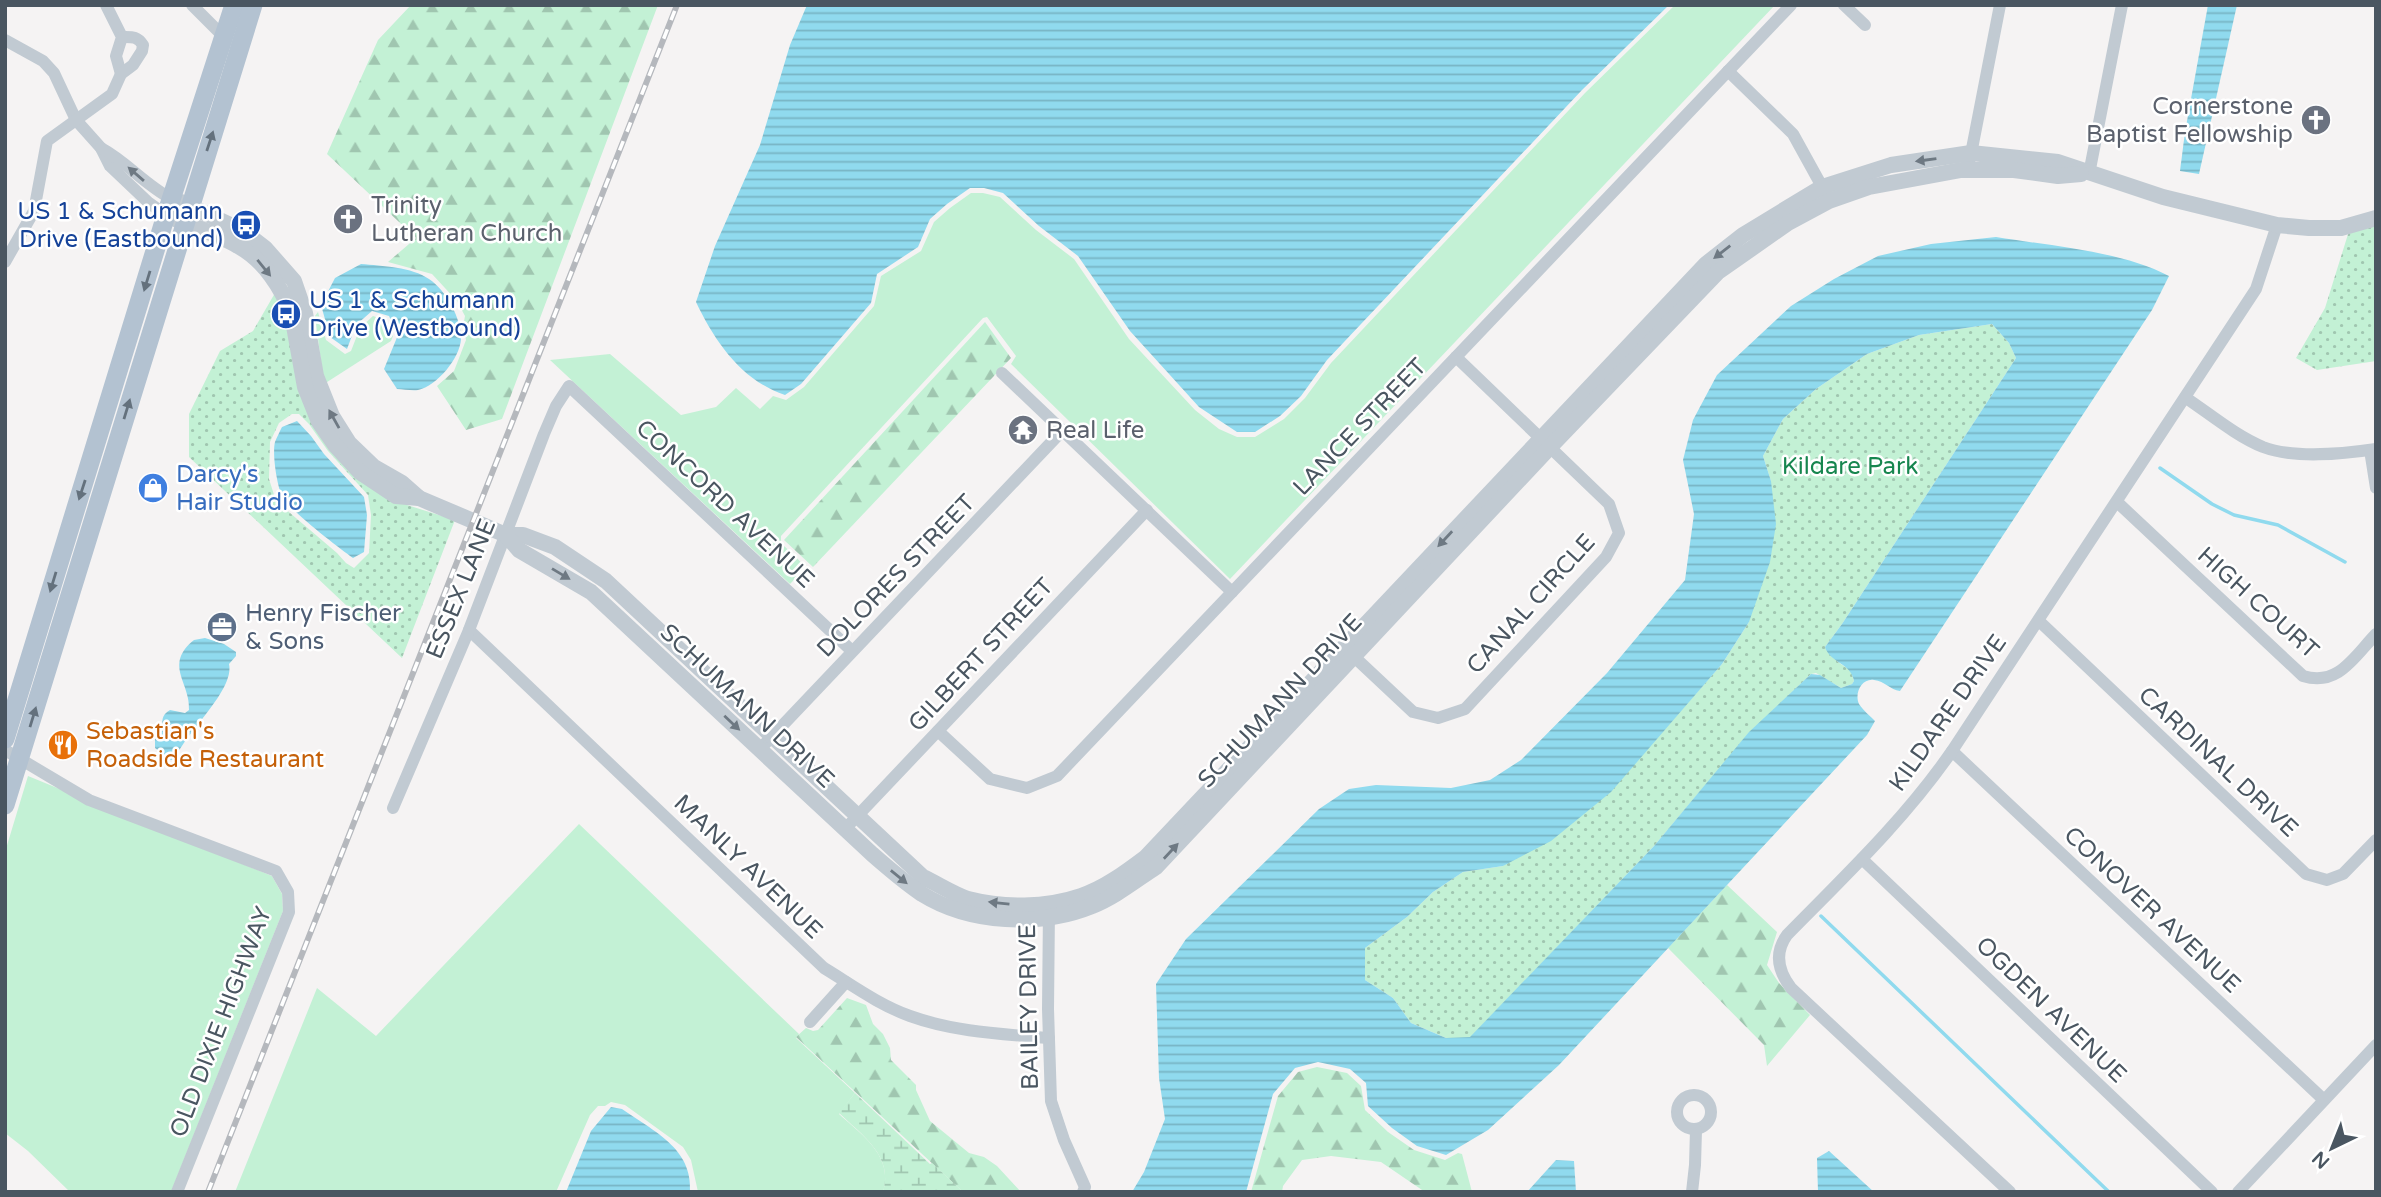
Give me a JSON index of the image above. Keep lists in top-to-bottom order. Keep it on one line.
{"streets":{"street":["LANCE STREET","CONCORD AVENUE","DOLORES STREET","ESSEX LANE","HIGH COURT","CANAL CIRCLE","GILBERT STREET","SCHUMANN DRIVE","KILDARE DRIVE","CARDINAL DRIVE","MANLY AVENUE","CONOVER AVENUE","BAILEY DRIVE","OGDEN AVENUE","OLD DIXIE HIGHWAY"]},"crossings":[["LANCE STREET","CANAL CIRCLE"],["LANCE STREET","GILBERT STREET"],["CONCORD AVENUE","DOLORES STREET"],["CONCORD AVENUE","ESSEX LANE"],["DOLORES STREET","SCHUMANN DRIVE"],["ESSEX LANE","SCHUMANN DRIVE"],["ESSEX LANE","MANLY AVENUE"],["HIGH COURT","KILDARE DRIVE"],["CANAL CIRCLE","SCHUMANN DRIVE"],["GILBERT STREET","SCHUMANN DRIVE"],["SCHUMANN DRIVE","KILDARE DRIVE"],["SCHUMANN DRIVE","BAILEY DRIVE"],["KILDARE DRIVE","CARDINAL DRIVE"],["KILDARE DRIVE","CONOVER AVENUE"],["KILDARE DRIVE","OGDEN AVENUE"],["MANLY AVENUE","BAILEY DRIVE"]],"parks":["Kildare Park"],"places":{"church":["Cornerstone Baptist Fellowship","Trinity Lutheran Church"],"bus stop":["US 1 & Schumann Drive (Eastbound)","US 1 & Schumann Drive (Westbound)"],"temple":["Real Life"],"shop":["Darcy's Hair Studio"],"office":["Henry Fischer & Sons"],"restaurant":["Sebastian's Roadside Restaurant"]},"north":"bottom left"}
